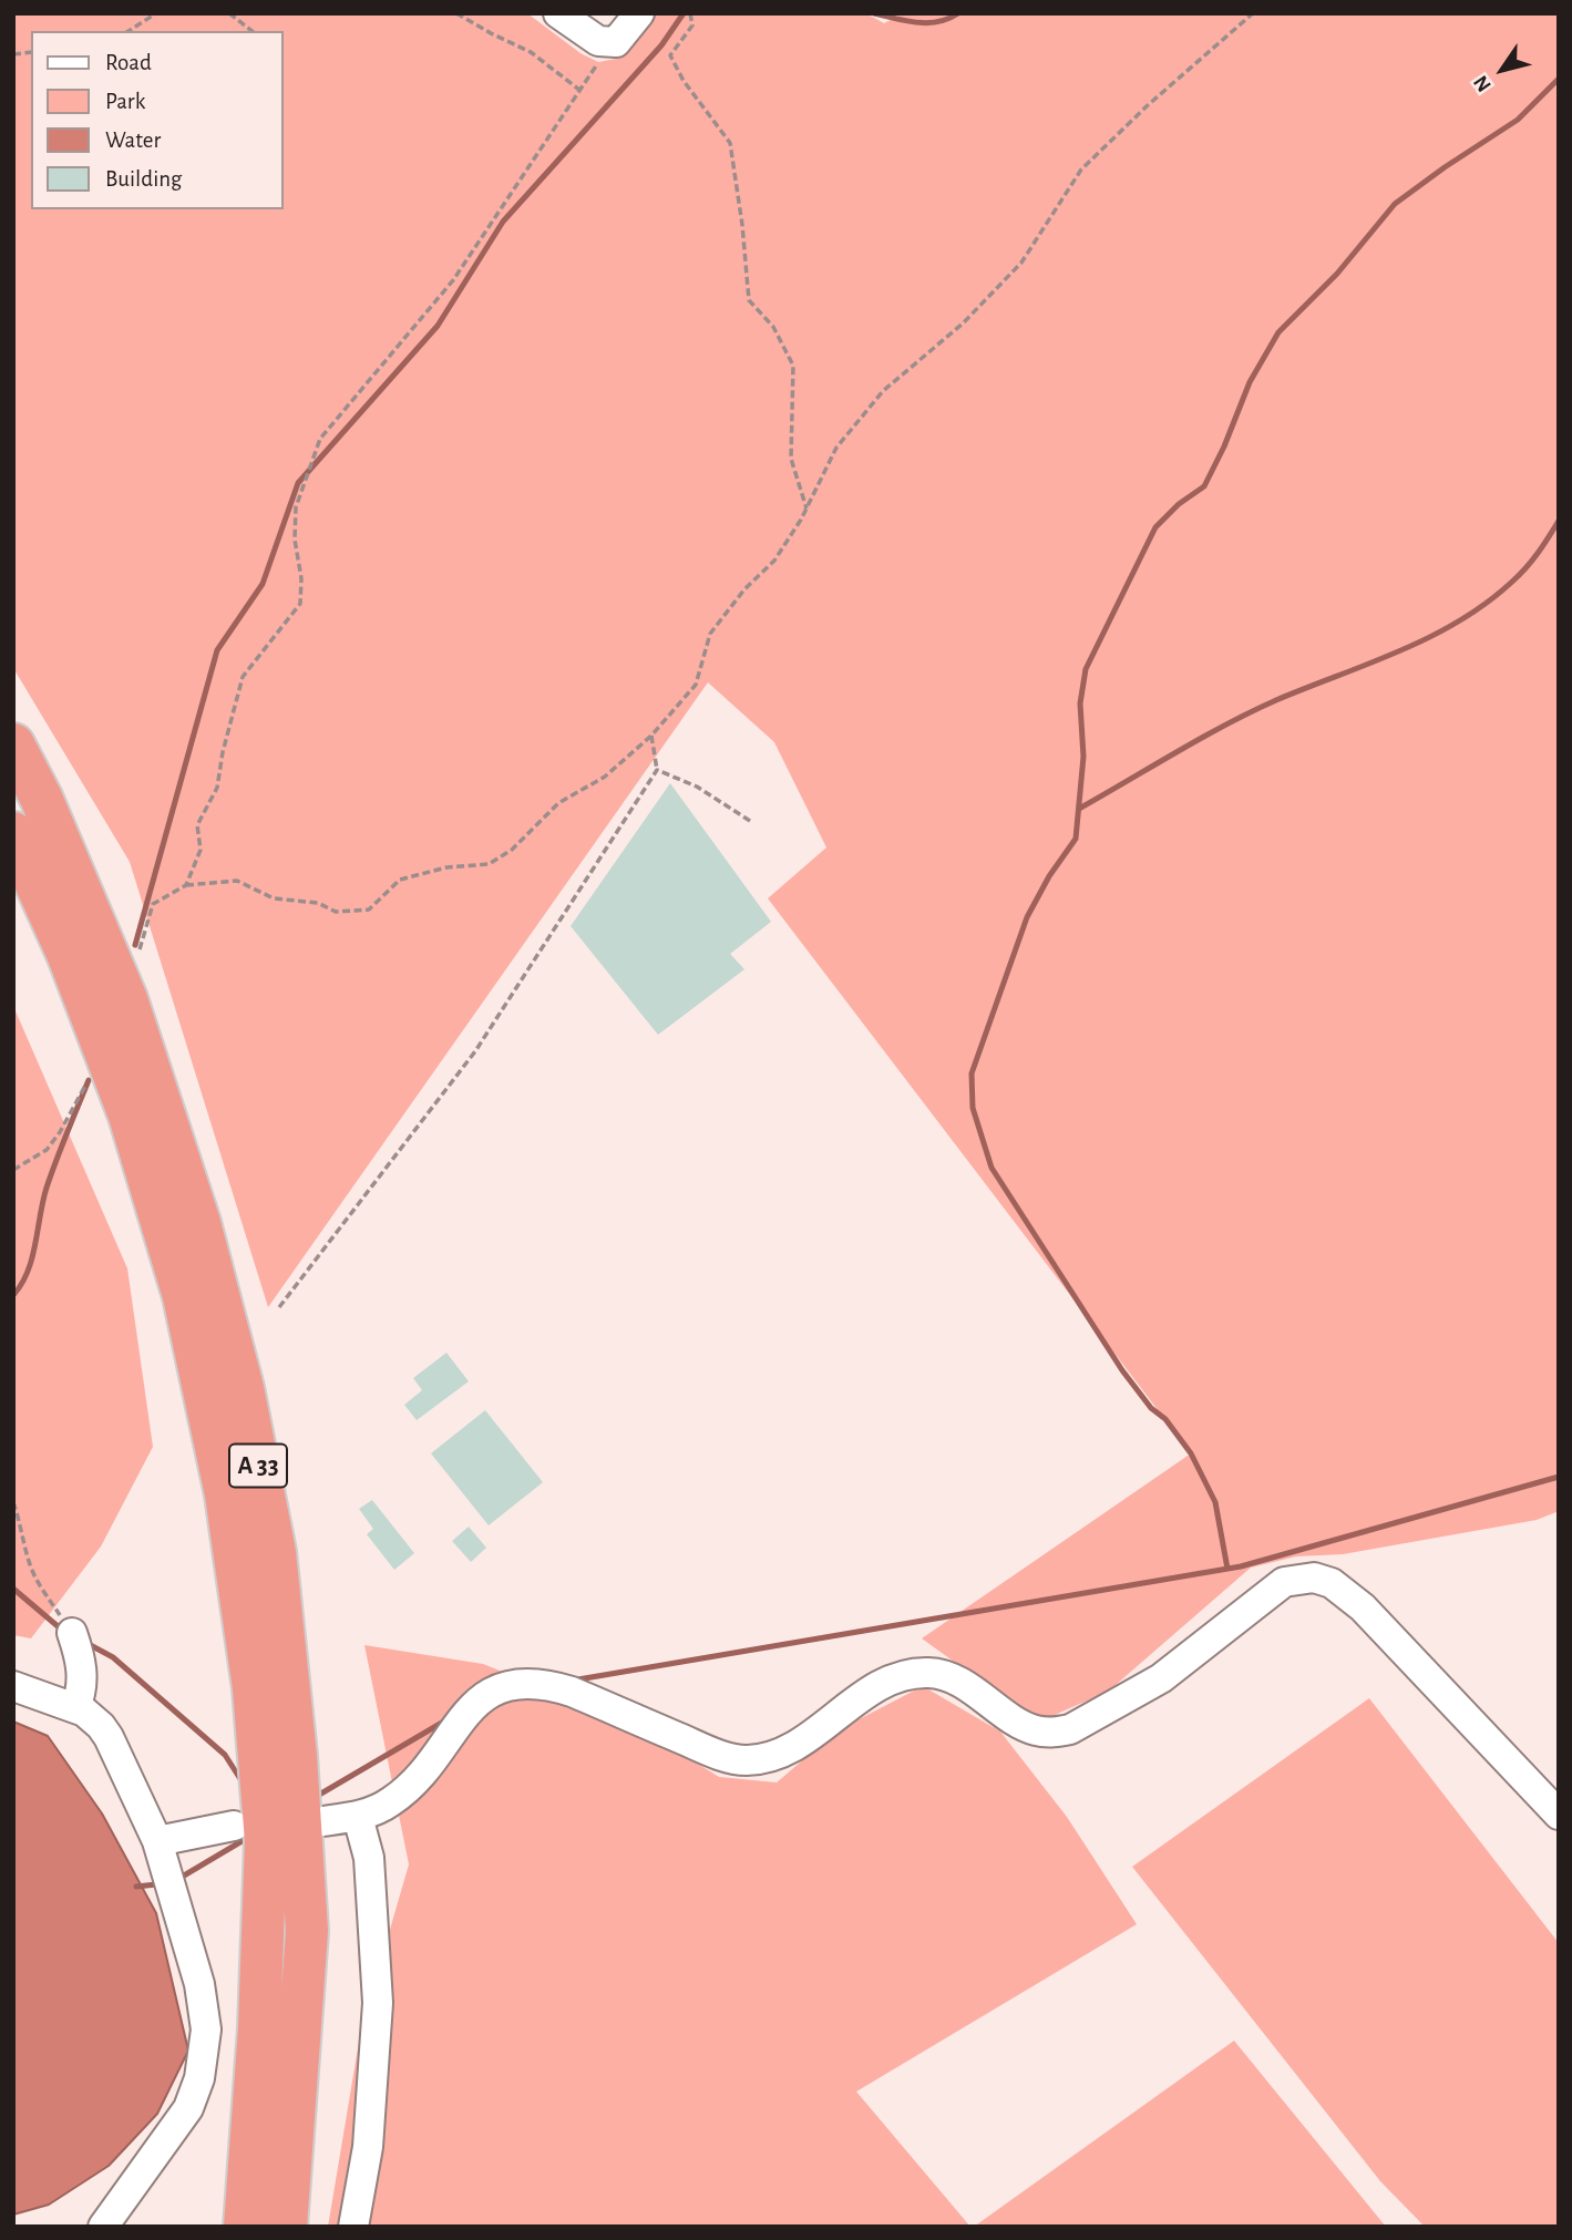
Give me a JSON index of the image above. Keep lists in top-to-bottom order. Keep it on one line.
{"streets":{"highway":["A 33"]},"legend":["Road","Park","Water","Building"],"north":"bottom left"}
